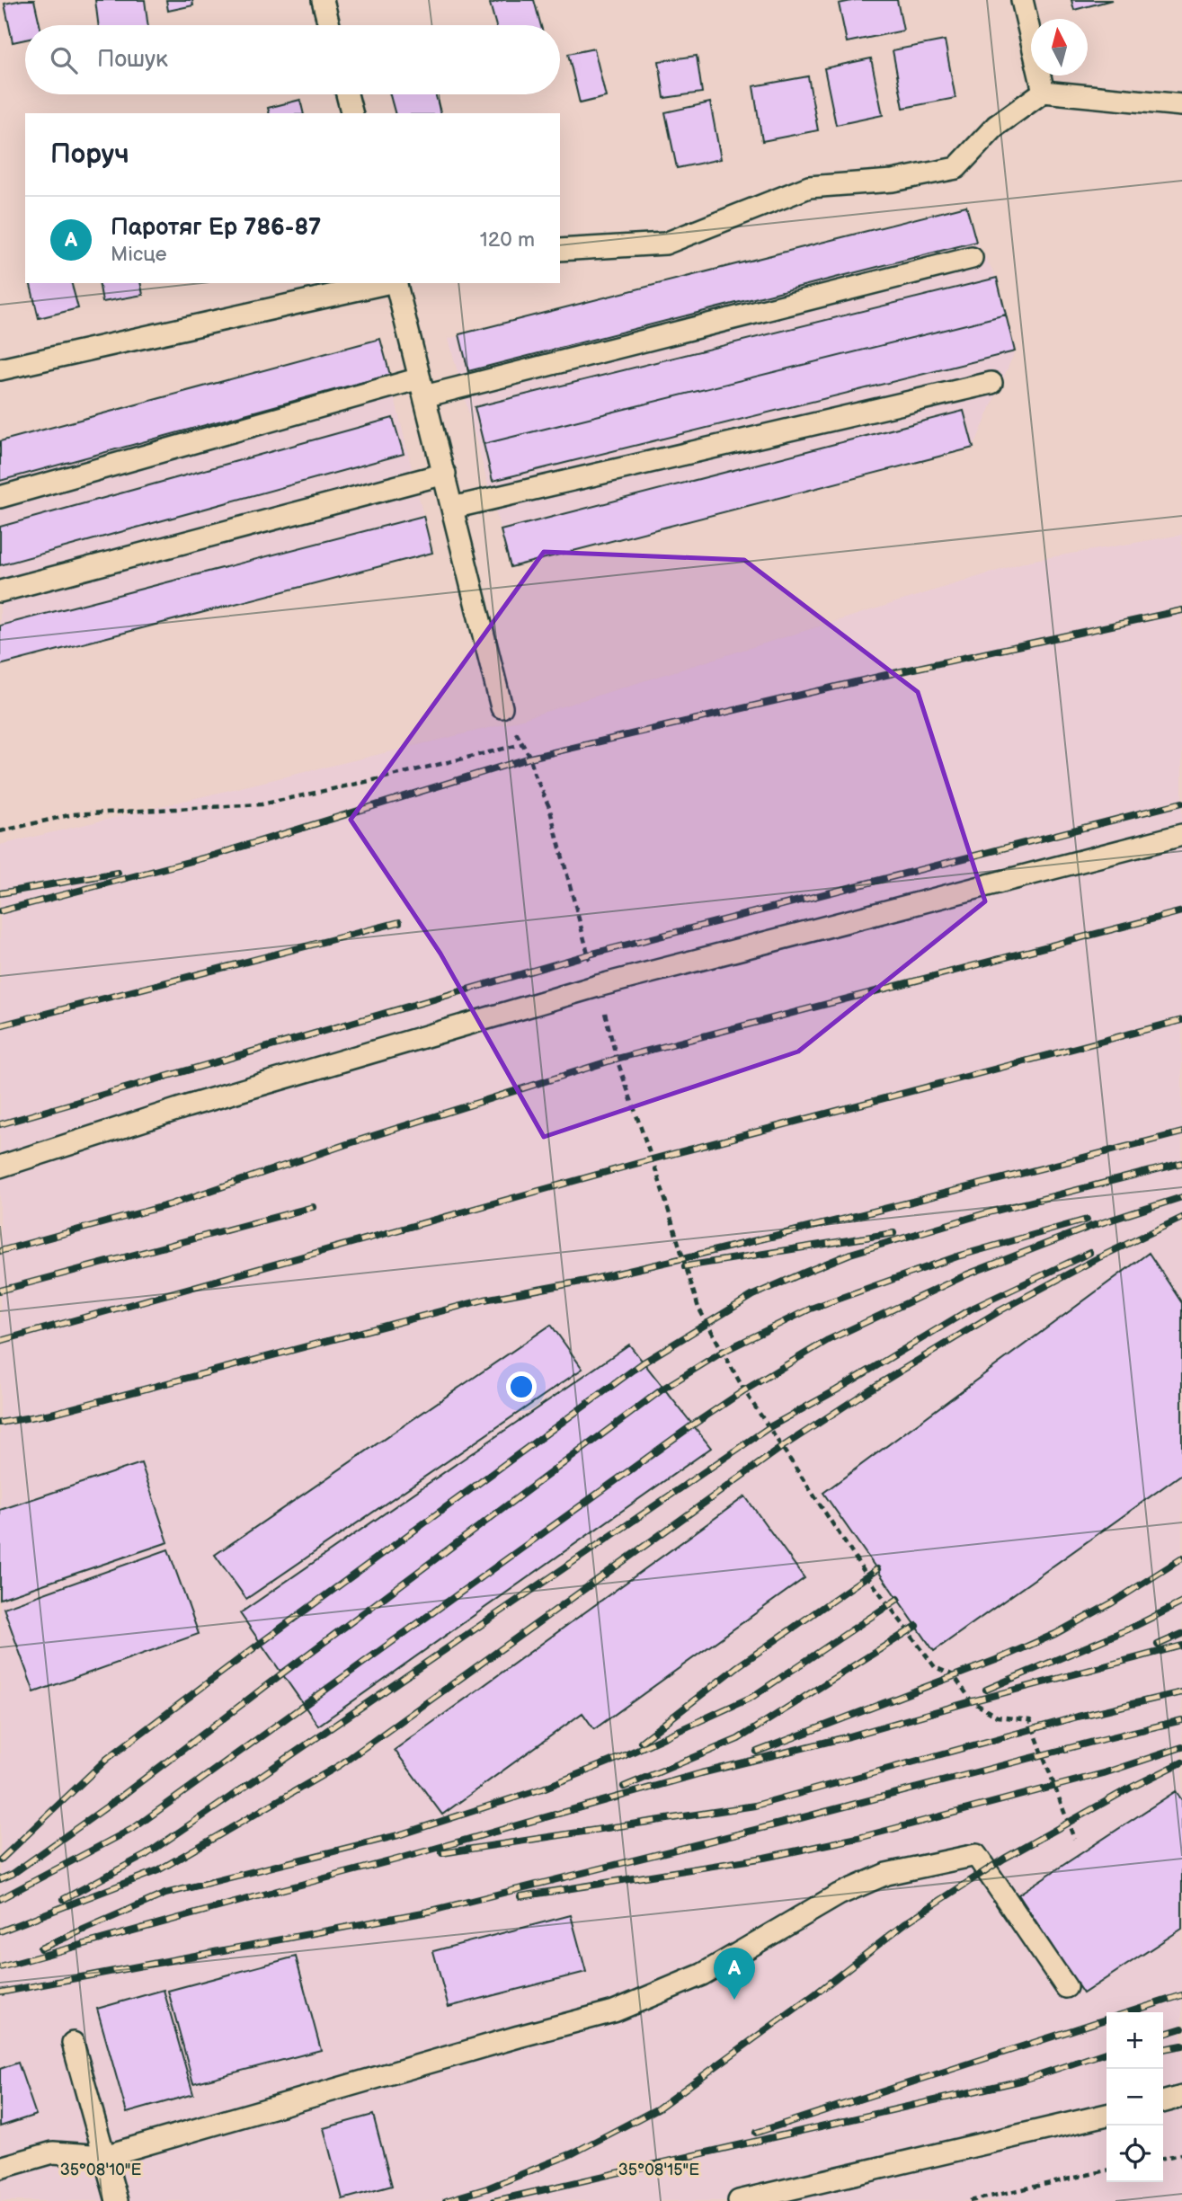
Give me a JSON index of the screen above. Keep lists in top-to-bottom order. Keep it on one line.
{"north":"top","page":{"search":"Пошук","heading":"Поруч","list":[{"mark":"A","name":"Паротяг Ер 786-87","note":"Місце","value":"120 m"}],"pins":"A","map_buttons":["+","−"]},"coordinates":["35°08'10\"E","35°08'15\"E"]}
